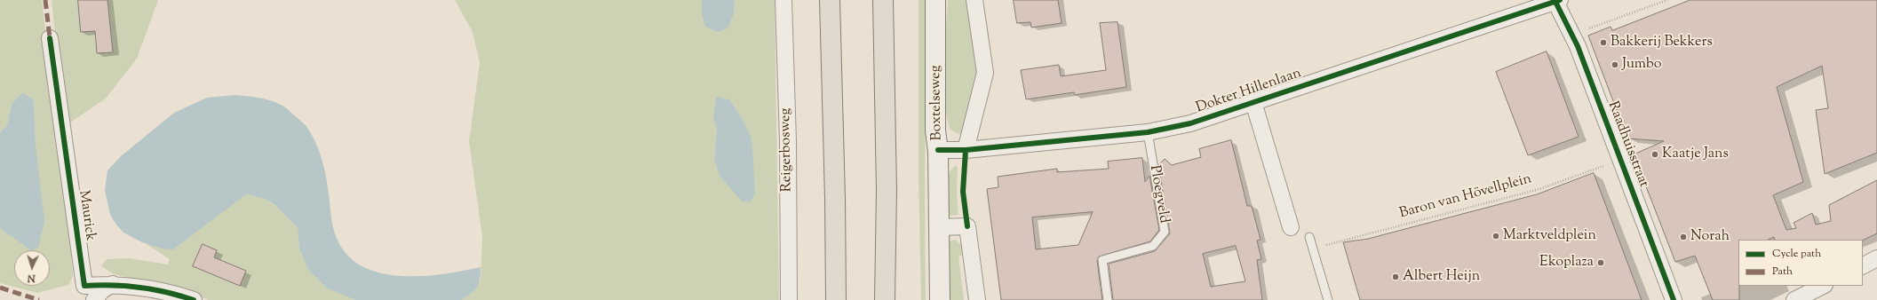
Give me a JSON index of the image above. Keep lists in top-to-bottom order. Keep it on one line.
{"streets":{"street":["Dokter Hillenlaan","Boxtelseweg","Raadhuisstraat","Reigerbosweg","Maurick"],"lane":["Ploegveld"],"path":["Baron van Hövellplein"]},"crossings":[["Dokter Hillenlaan","Boxtelseweg"],["Dokter Hillenlaan","Raadhuisstraat"],["Dokter Hillenlaan","Ploegveld"],["Raadhuisstraat","Baron van Hövellplein"]],"places":["Bakkerij Bekkers","Jumbo","Kaatje Jans","Marktveldplein","Norah","Ekoplaza","Albert Heijn"],"legend":["Cycle path","Path"],"north":"bottom"}
